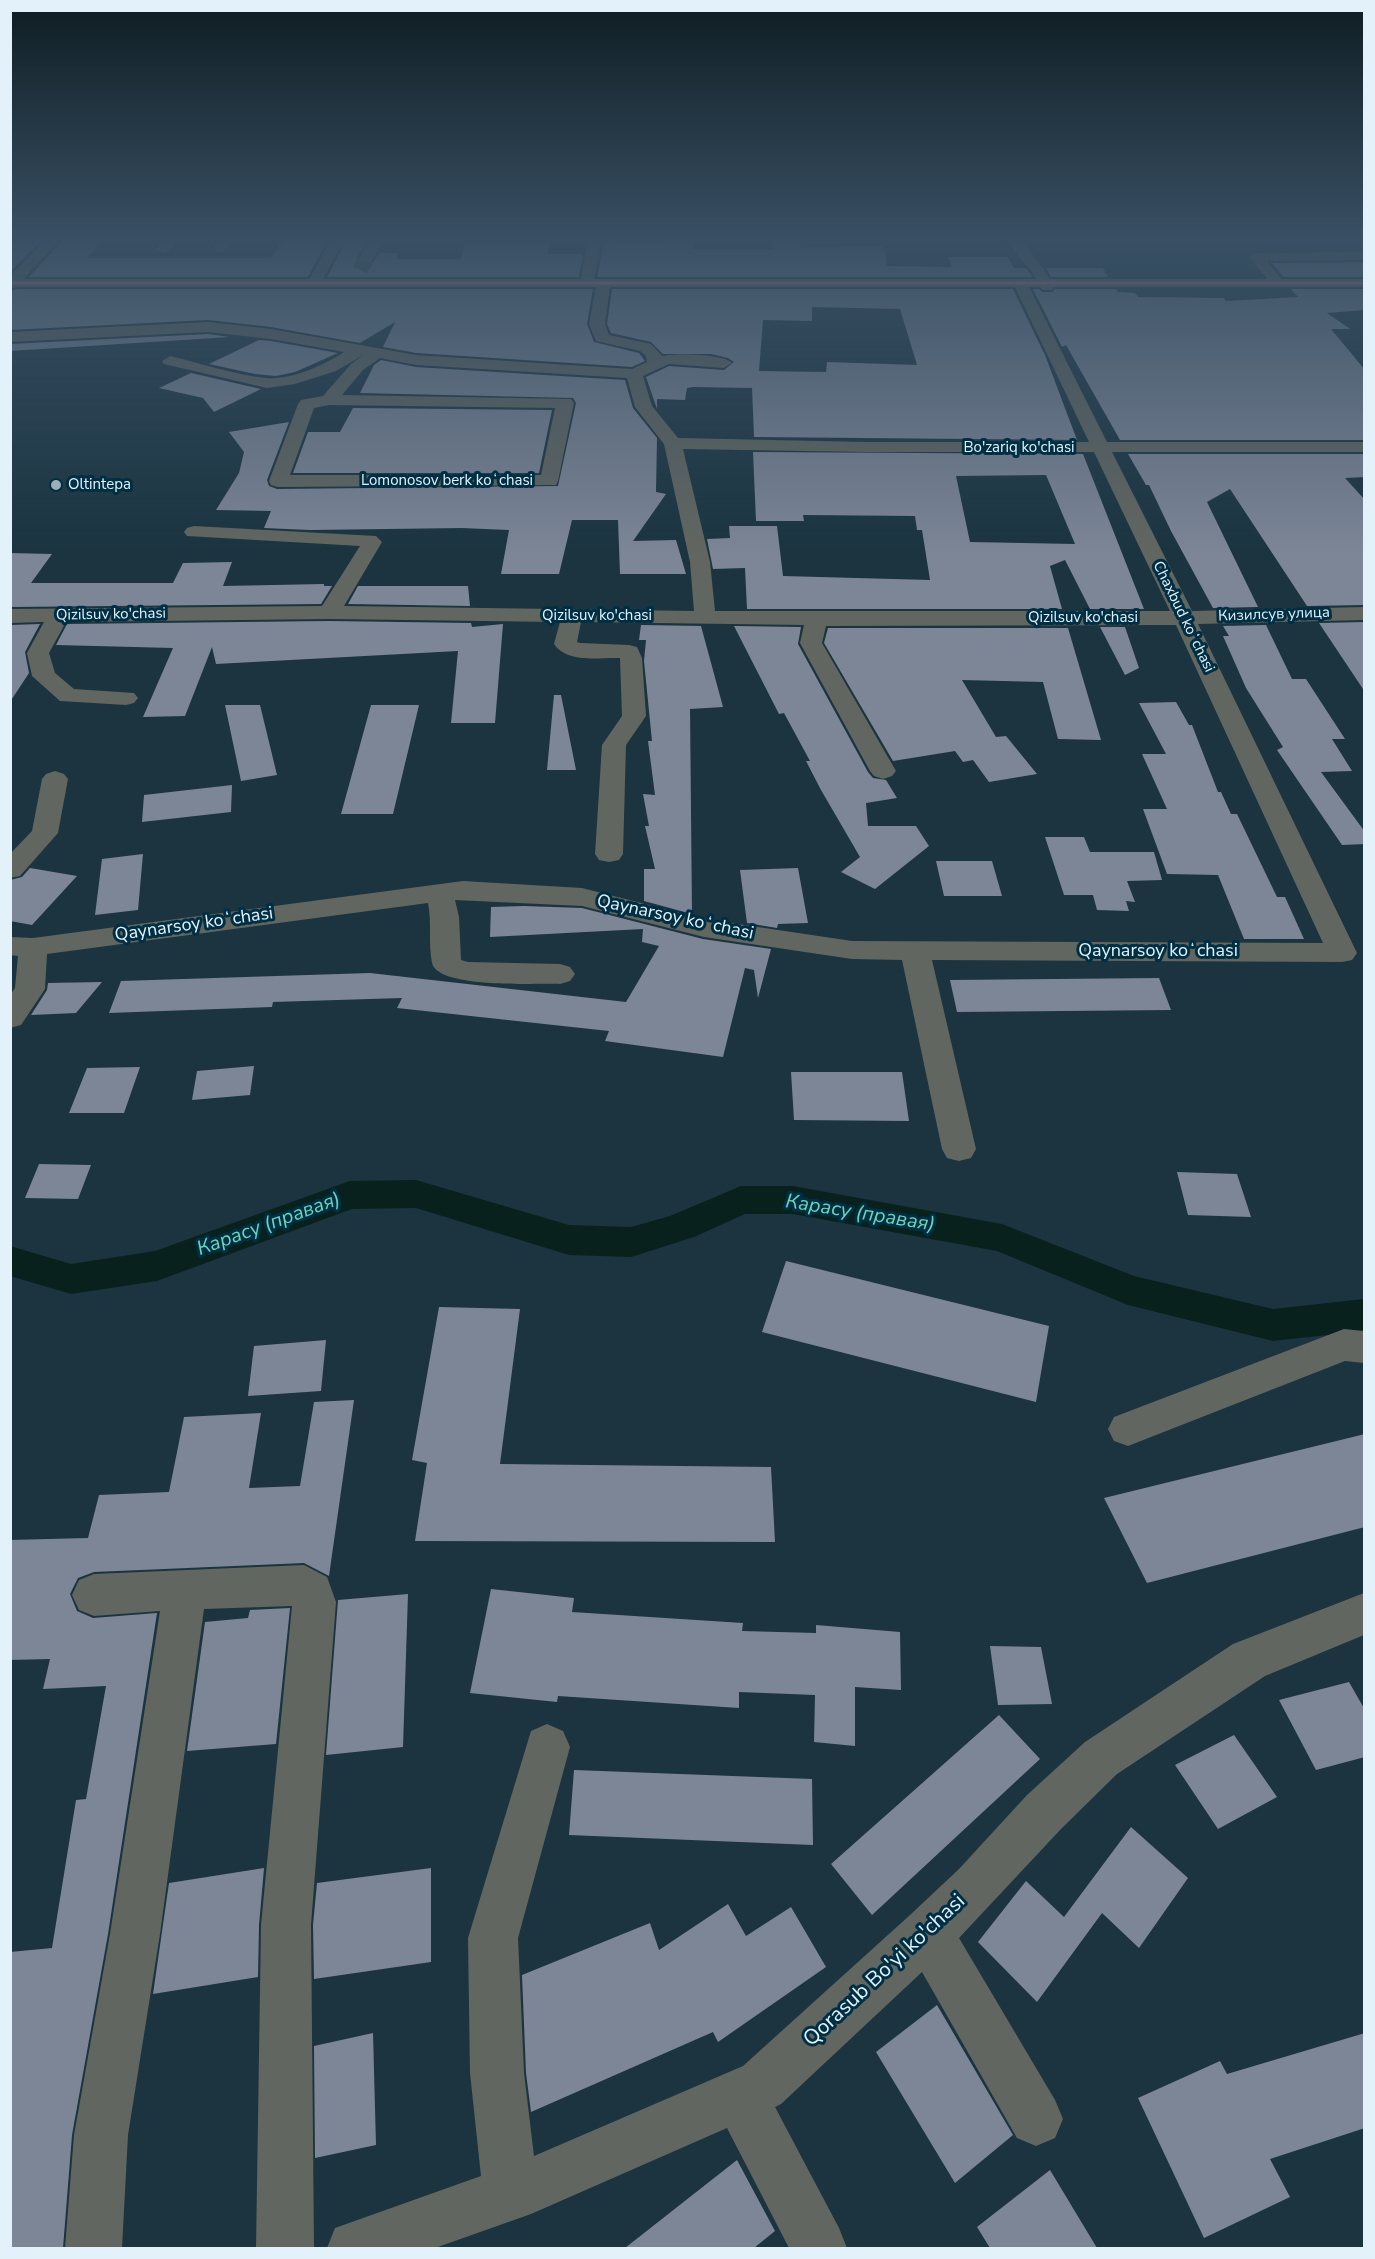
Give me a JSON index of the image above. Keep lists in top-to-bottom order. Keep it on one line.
{"streets":{"street":["Bo'zariq ko'chasi","Lomonosov berk koʻchasi","Qizilsuv ko'chasi","Кизилсув улица","Chaxbud koʻchasi","Qaynarsoy koʻchasi","Qorasub Bo'yi ko'chasi"]},"crossings":[["Bo'zariq ko'chasi","Chaxbud koʻchasi"],["Qizilsuv ko'chasi","Кизилсув улица"],["Qizilsuv ko'chasi","Chaxbud koʻchasi"],["Кизилсув улица","Chaxbud koʻchasi"],["Chaxbud koʻchasi","Qaynarsoy koʻchasi"]],"water":["Карасу (правая)"],"places":["Oltintepa"]}
